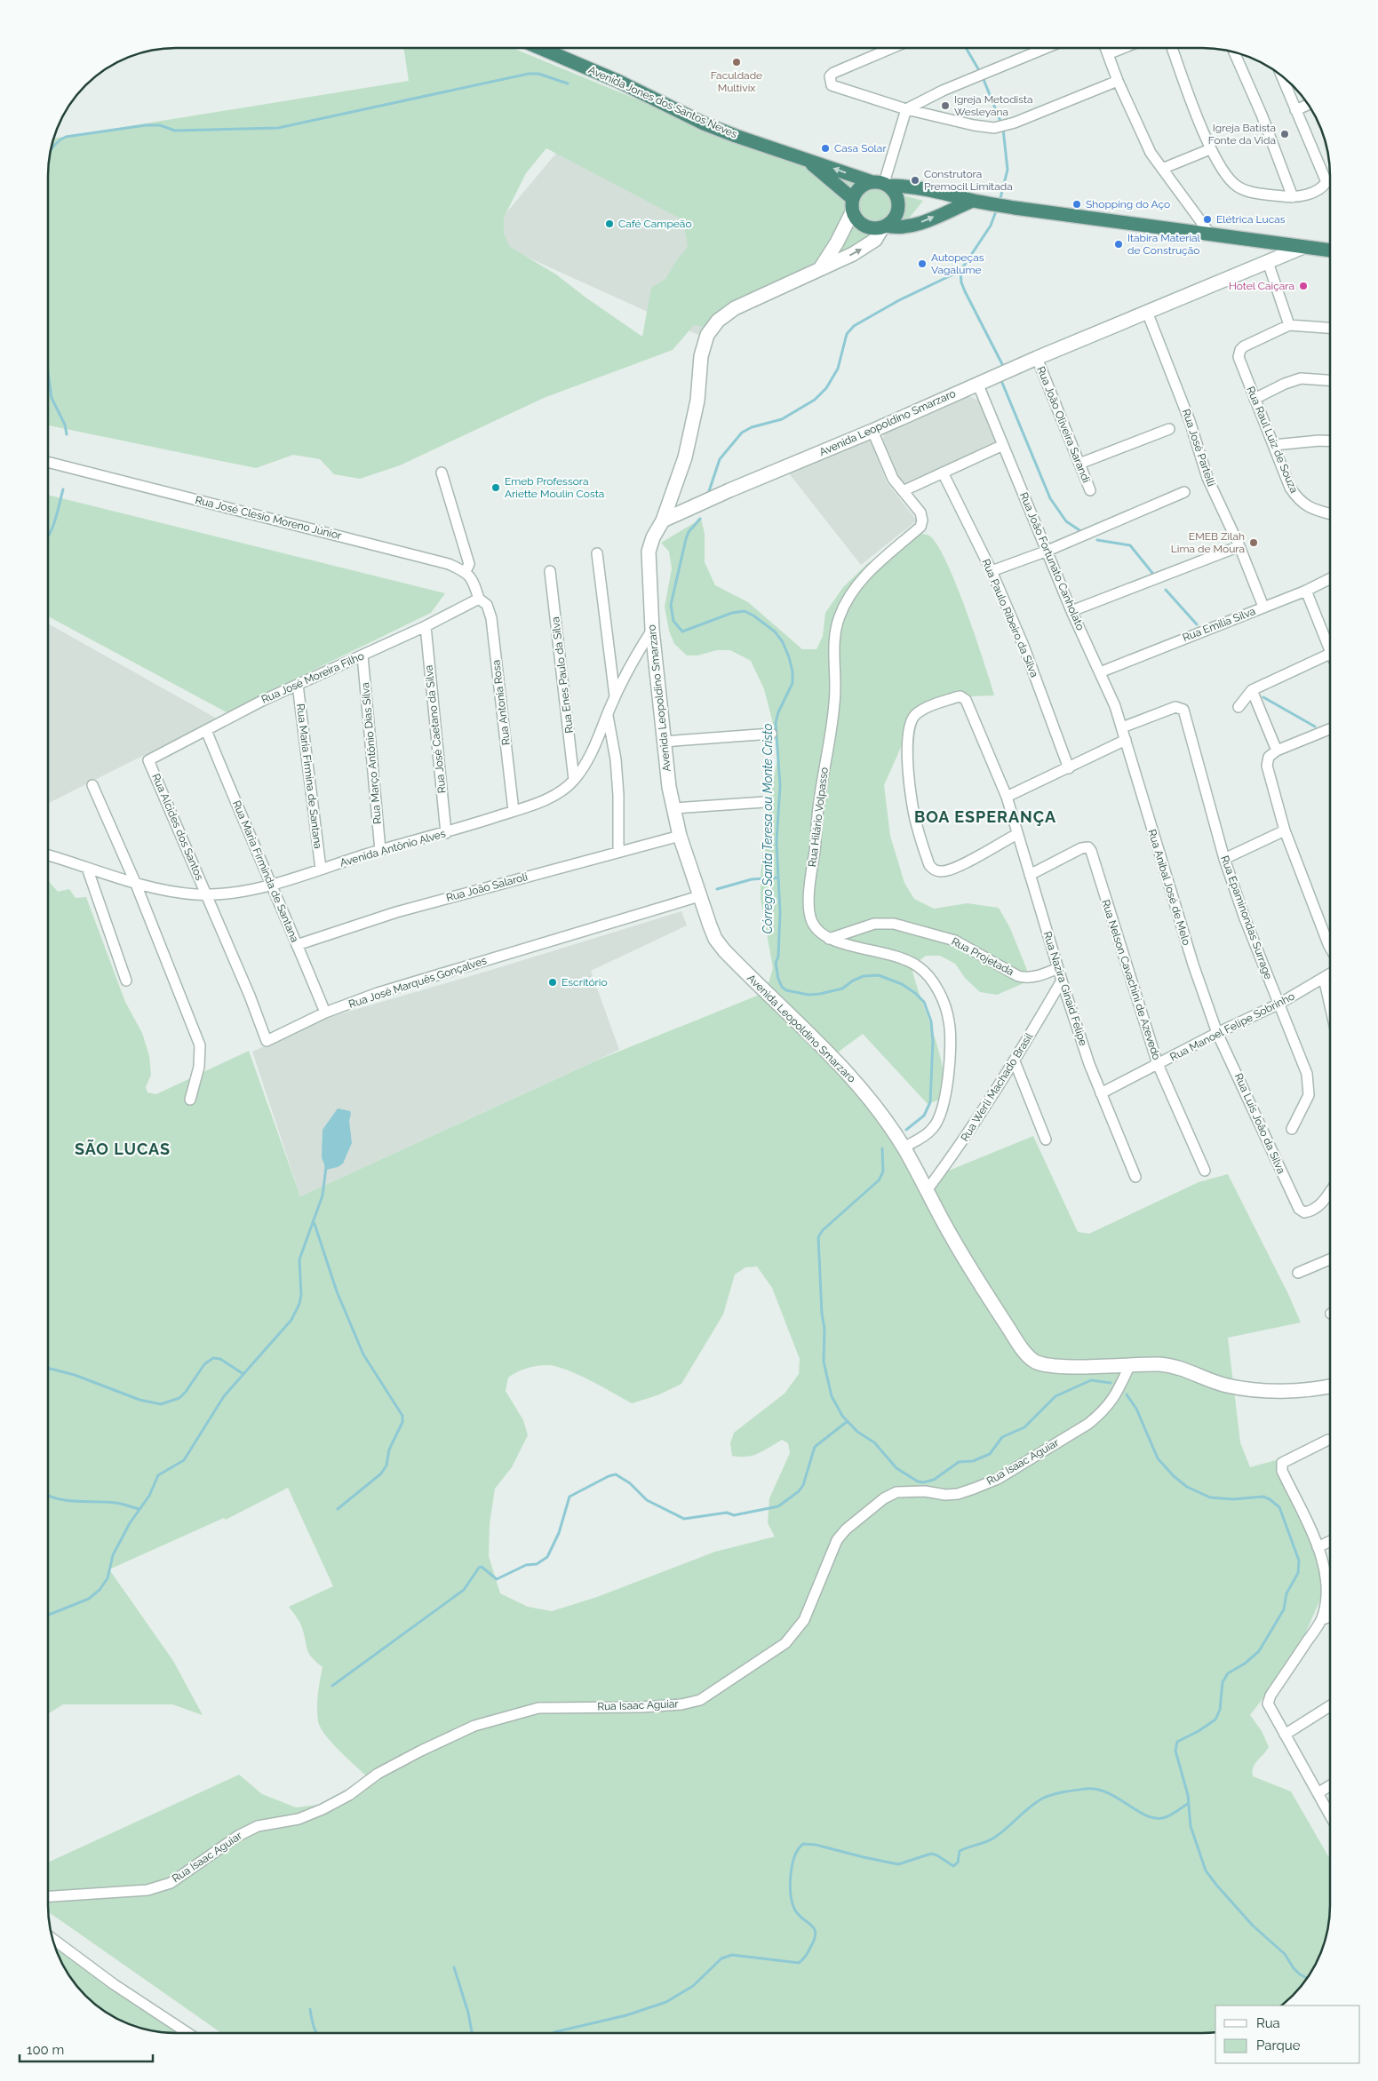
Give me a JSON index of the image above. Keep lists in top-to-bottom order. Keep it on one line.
{"streets":{"highway":["Avenida Jones dos Santos Neves"],"street":["Avenida Leopoldino Smarzaro","Rua João Oliveira Sarandi","Rua Raul Luiz de Souza","Rua José Partelli","Rua José Clesio Moreno Júnior","Rua João Fortunato Canholato","Rua Paulo Ribeiro da Silva","Rua Emília Silva","Rua Enes Paulo da Silva","Rua José Moreira Filho","Rua Antonia Rosa","Rua José Caetano da Silva","Rua Março Antônio Dias Silva","Rua Maria Firmina de Santana","Rua Hilário Volpasso","Rua Alcides dos Santos","Avenida Antônio Alves","Rua Maria Firminda de Santana","Rua João Salaroli","Rua Anibal José de Melo","Rua Epaminondas Surrage","Rua Projetada","Rua Nelson Cavachini de Azevedo","Rua José Marquês Gonçalves","Rua Nazira Ginaid Felipe","Rua Manoel Felipe Sobrinho","Rua Werli Machado Brasil","Rua Luís João da Silva","Rua Isaac Aguiar"]},"crossings":[["Avenida Jones dos Santos Neves","Avenida Leopoldino Smarzaro"],["Avenida Leopoldino Smarzaro","Rua João Oliveira Sarandi"],["Avenida Leopoldino Smarzaro","Rua José Partelli"],["Avenida Leopoldino Smarzaro","Rua João Fortunato Canholato"],["Avenida Leopoldino Smarzaro","Rua Hilário Volpasso"],["Avenida Leopoldino Smarzaro","Avenida Antônio Alves"],["Avenida Leopoldino Smarzaro","Rua João Salaroli"],["Avenida Leopoldino Smarzaro","Rua José Marquês Gonçalves"],["Avenida Leopoldino Smarzaro","Rua Werli Machado Brasil"],["Avenida Leopoldino Smarzaro","Rua Isaac Aguiar"],["Rua José Partelli","Rua Emília Silva"],["Rua João Fortunato Canholato","Rua Emília Silva"],["Rua João Fortunato Canholato","Rua Anibal José de Melo"],["Rua João Fortunato Canholato","Rua Epaminondas Surrage"],["Rua Enes Paulo da Silva","Avenida Antônio Alves"],["Rua José Moreira Filho","Rua Antonia Rosa"],["Rua José Moreira Filho","Rua José Caetano da Silva"],["Rua José Moreira Filho","Rua Março Antônio Dias Silva"],["Rua José Moreira Filho","Rua Maria Firmina de Santana"],["Rua José Moreira Filho","Rua Alcides dos Santos"],["Rua José Moreira Filho","Rua Maria Firminda de Santana"],["Rua Antonia Rosa","Avenida Antônio Alves"],["Rua José Caetano da Silva","Avenida Antônio Alves"],["Rua Março Antônio Dias Silva","Avenida Antônio Alves"],["Rua Maria Firmina de Santana","Avenida Antônio Alves"],["Rua Hilário Volpasso","Rua Projetada"],["Rua Alcides dos Santos","Avenida Antônio Alves"],["Rua Alcides dos Santos","Rua José Marquês Gonçalves"],["Avenida Antônio Alves","Rua Maria Firminda de Santana"],["Avenida Antônio Alves","Rua José Marquês Gonçalves"],["Rua Maria Firminda de Santana","Rua João Salaroli"],["Rua Maria Firminda de Santana","Rua José Marquês Gonçalves"],["Rua Anibal José de Melo","Rua Manoel Felipe Sobrinho"],["Rua Anibal José de Melo","Rua Luís João da Silva"],["Rua Epaminondas Surrage","Rua Manoel Felipe Sobrinho"],["Rua Projetada","Rua Nazira Ginaid Felipe"],["Rua Nelson Cavachini de Azevedo","Rua Nazira Ginaid Felipe"],["Rua Nelson Cavachini de Azevedo","Rua Manoel Felipe Sobrinho"],["Rua Nazira Ginaid Felipe","Rua Manoel Felipe Sobrinho"],["Rua Nazira Ginaid Felipe","Rua Werli Machado Brasil"],["Rua Manoel Felipe Sobrinho","Rua Luís João da Silva"]],"districts":["BOA ESPERANÇA","SÃO LUCAS"],"water":["Córrego Santa Teresa ou Monte Cristo"],"places":["Faculdade Multivix","Igreja Metodista Wesleyana","Igreja Batista Fonte da Vida","Casa Solar","Construtora Premocil Limitada","Shopping do Aço","Elétrica Lucas","Café Campeão","Itabira Material de Construção","Autopeças Vagalume","Hotel Caiçara","Emeb Professora Ariette Moulin Costa","EMEB Zilah Lima de Moura","Escritório"],"legend":["Rua","Parque"],"scale_bar":"100 m"}
